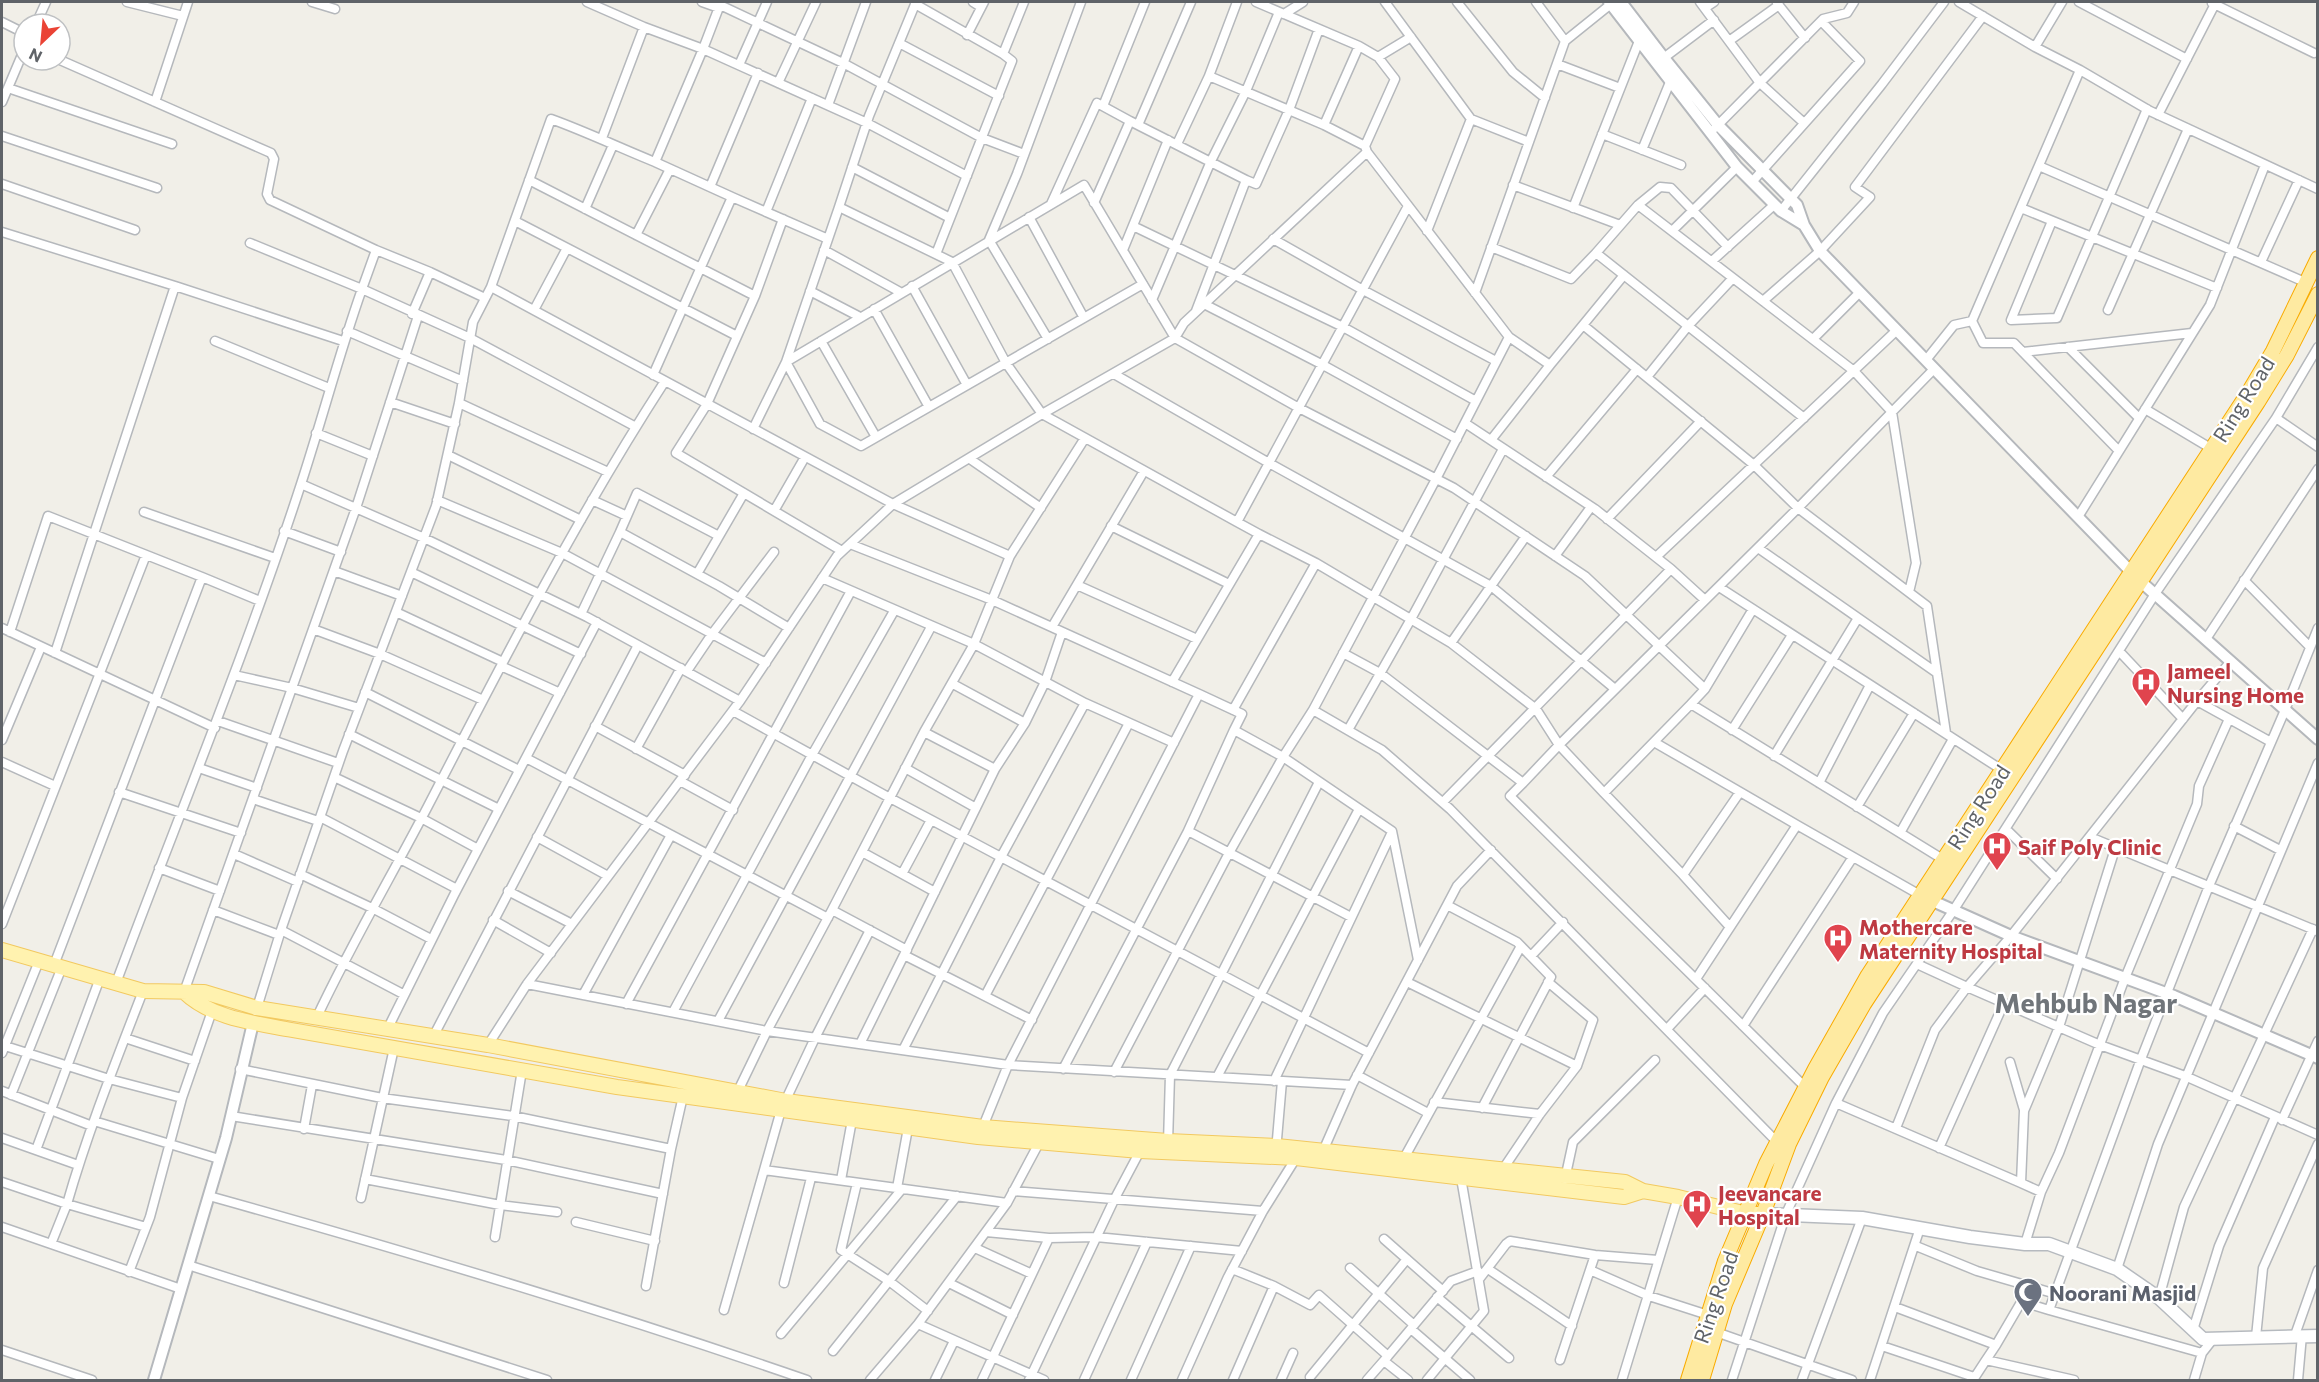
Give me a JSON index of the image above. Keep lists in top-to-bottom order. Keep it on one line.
{"streets":{"highway":["Ring Road"]},"districts":["Mehbub Nagar"],"places":{"hospital":["Jameel Nursing Home","Saif Poly Clinic","Mothercare Maternity Hospital","Jeevancare Hospital"],"mosque":["Noorani Masjid"]},"north":"bottom left"}
